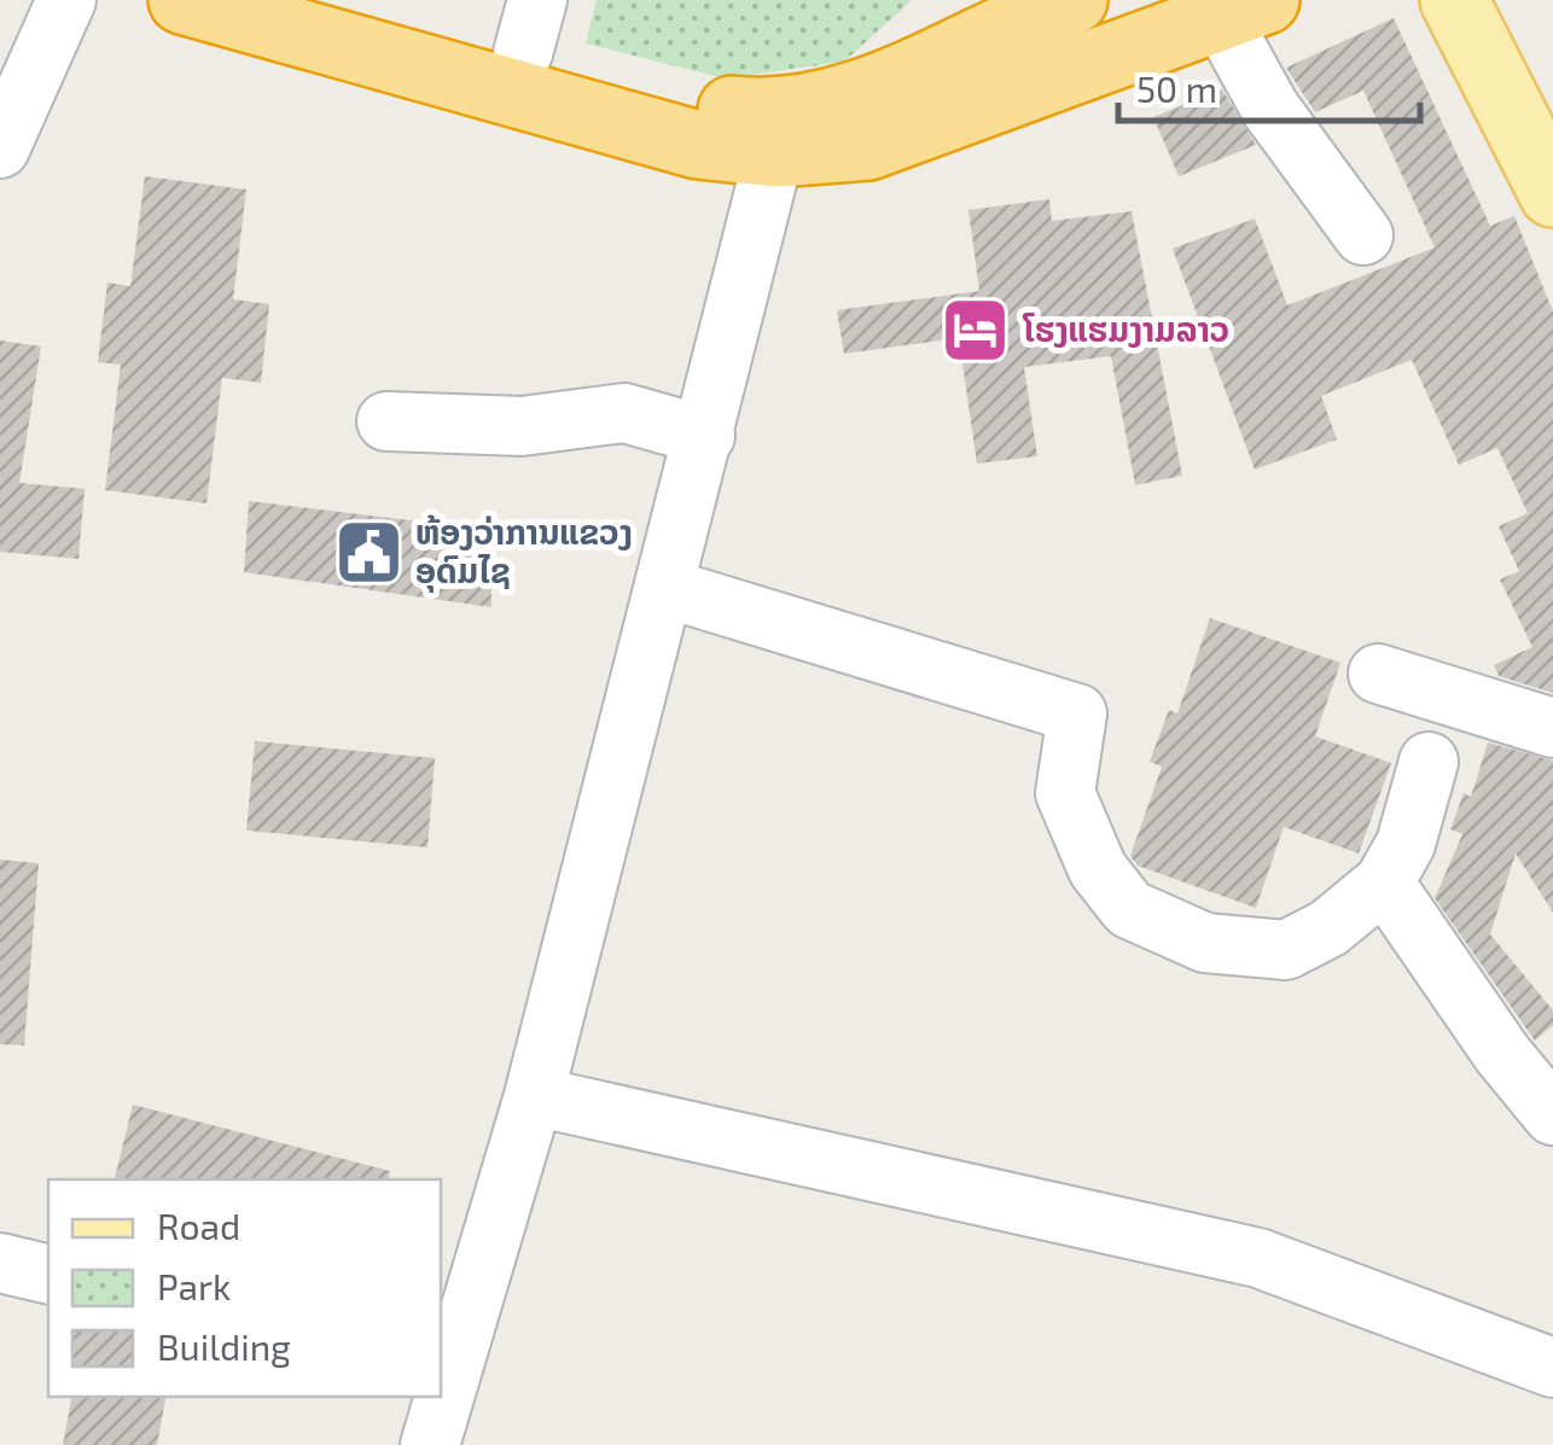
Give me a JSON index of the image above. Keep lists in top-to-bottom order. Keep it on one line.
{"places":{"hotel":["ໂຮງແຮມງາມລາວ"],"public building":["ຫ້ອງວ່າການແຂວງ ອຸດົມໄຊ"]},"legend":["Road","Park","Building"],"scale_bar":"50 m"}
